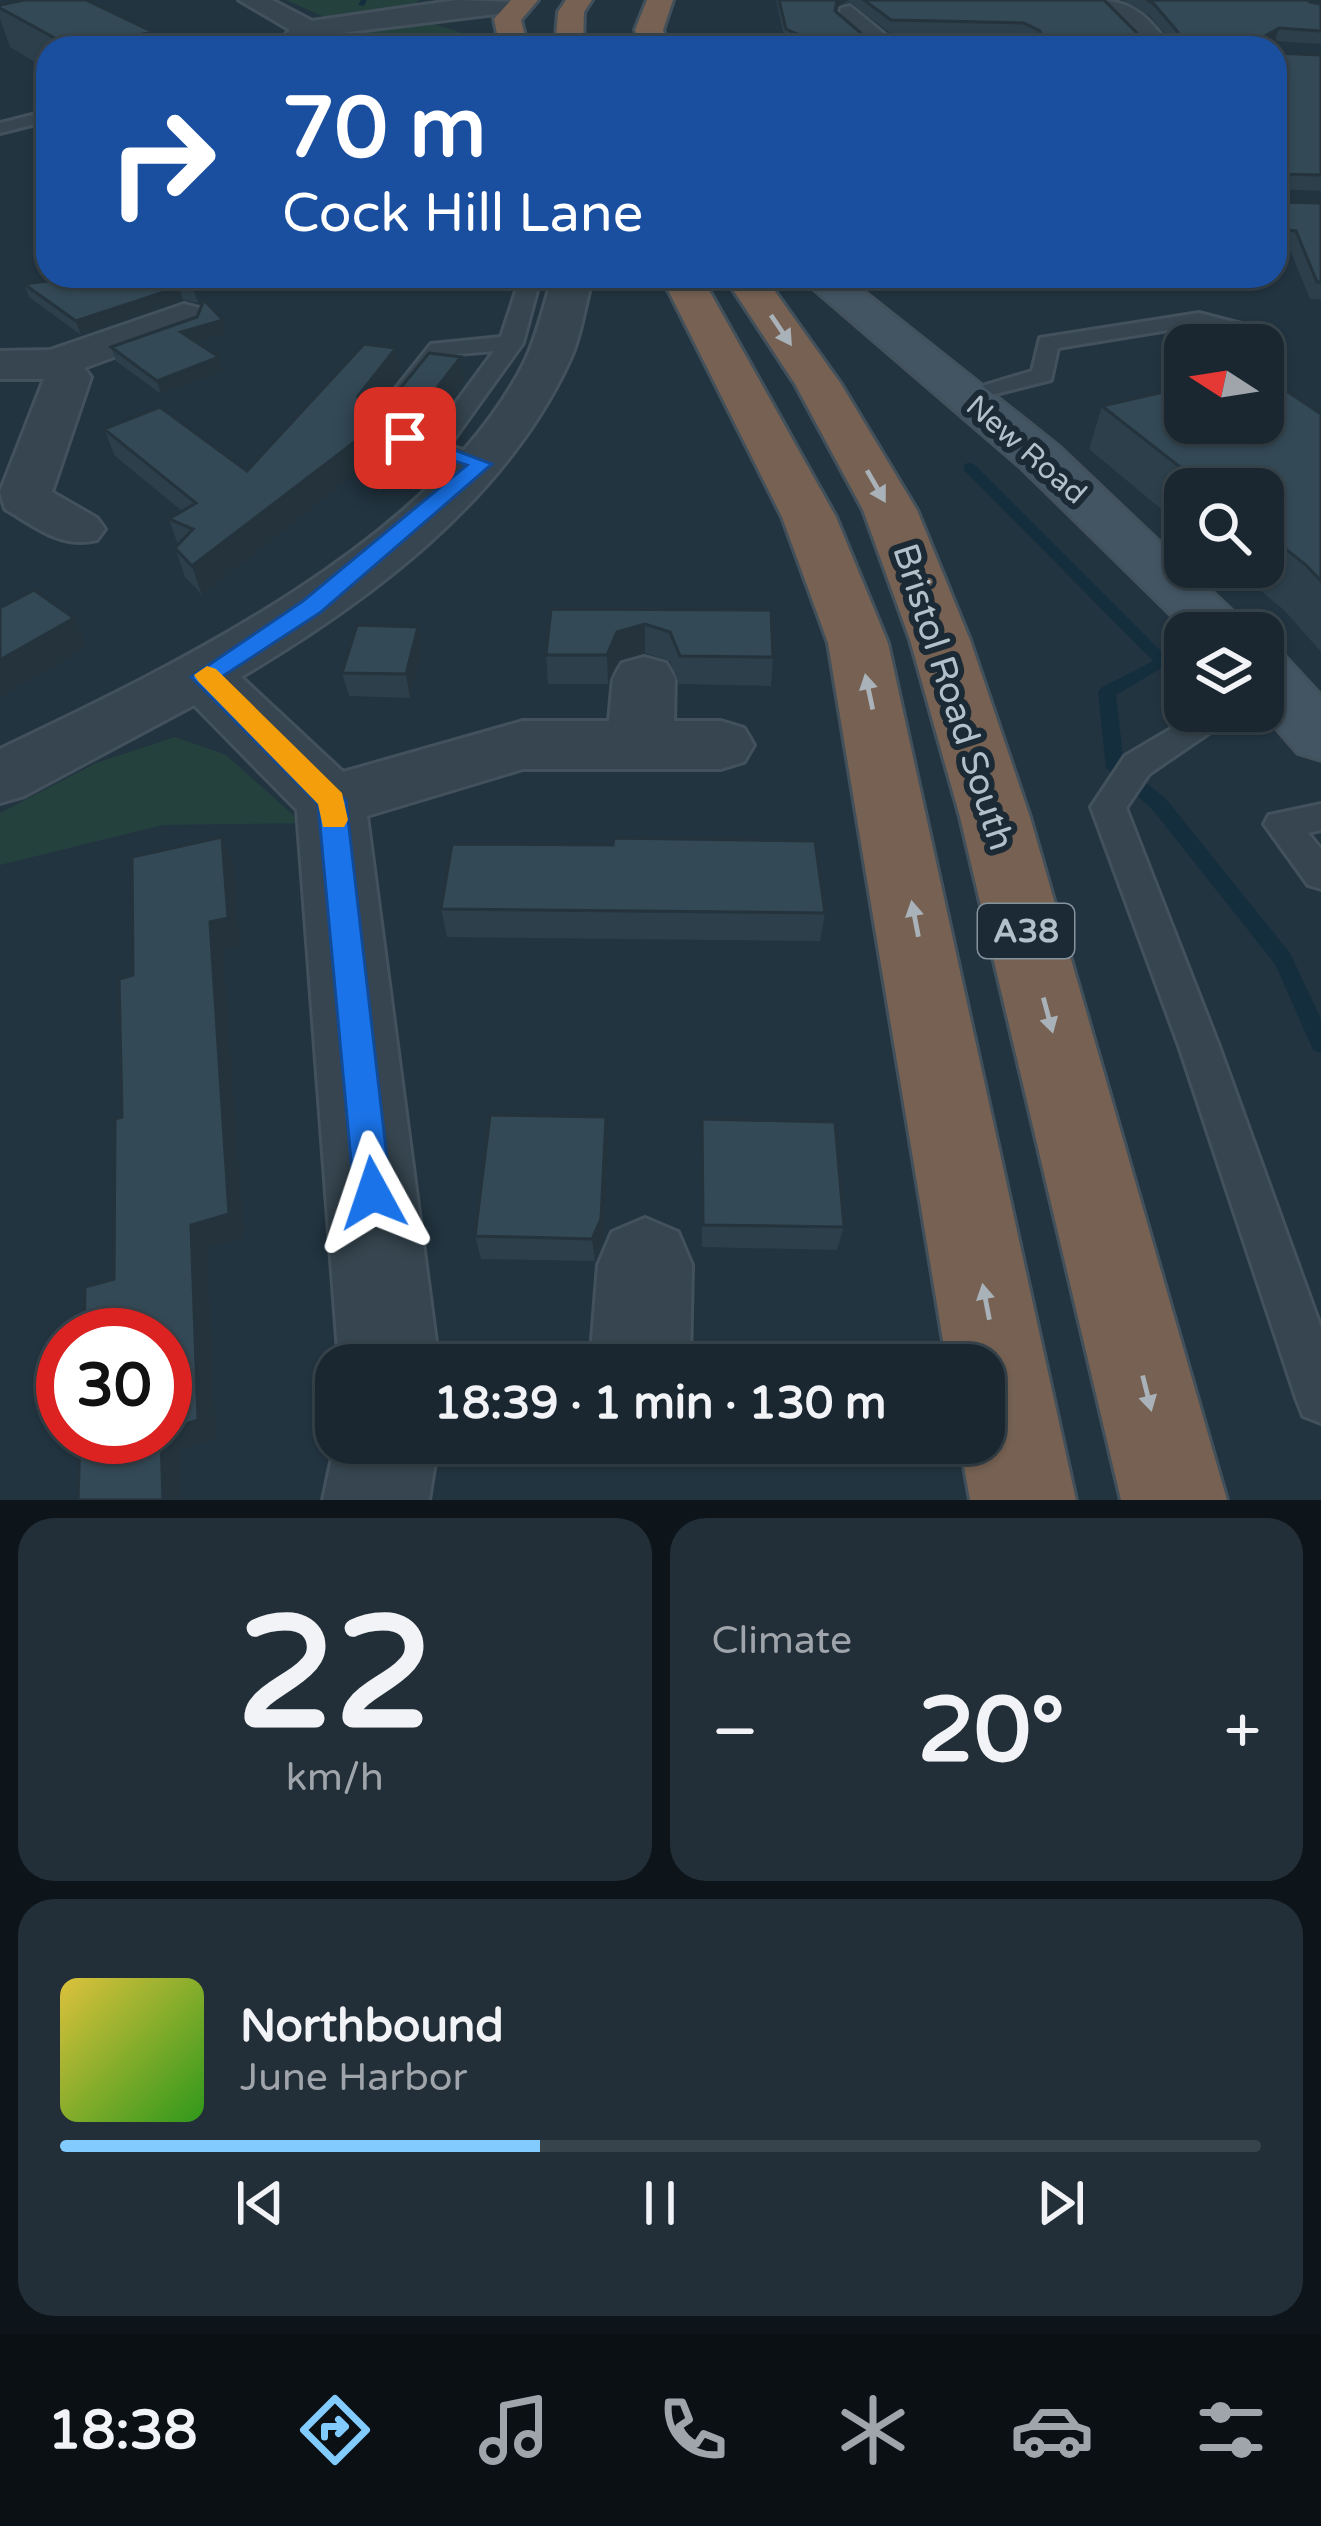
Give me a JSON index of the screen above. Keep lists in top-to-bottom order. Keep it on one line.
{"streets":{"highway":["Bristol Road South","A38"],"street":["New Road"]},"north":"left","page":{"turn":["70 m","Cock Hill Lane"],"limit":"30","trip":"18:39 · 1 min · 130 m","tile":[["22","km/h"],"Climate"],"heat":["−","20°","+"],"song":["Northbound","June Harbor"],"tabs":"18:38"}}
